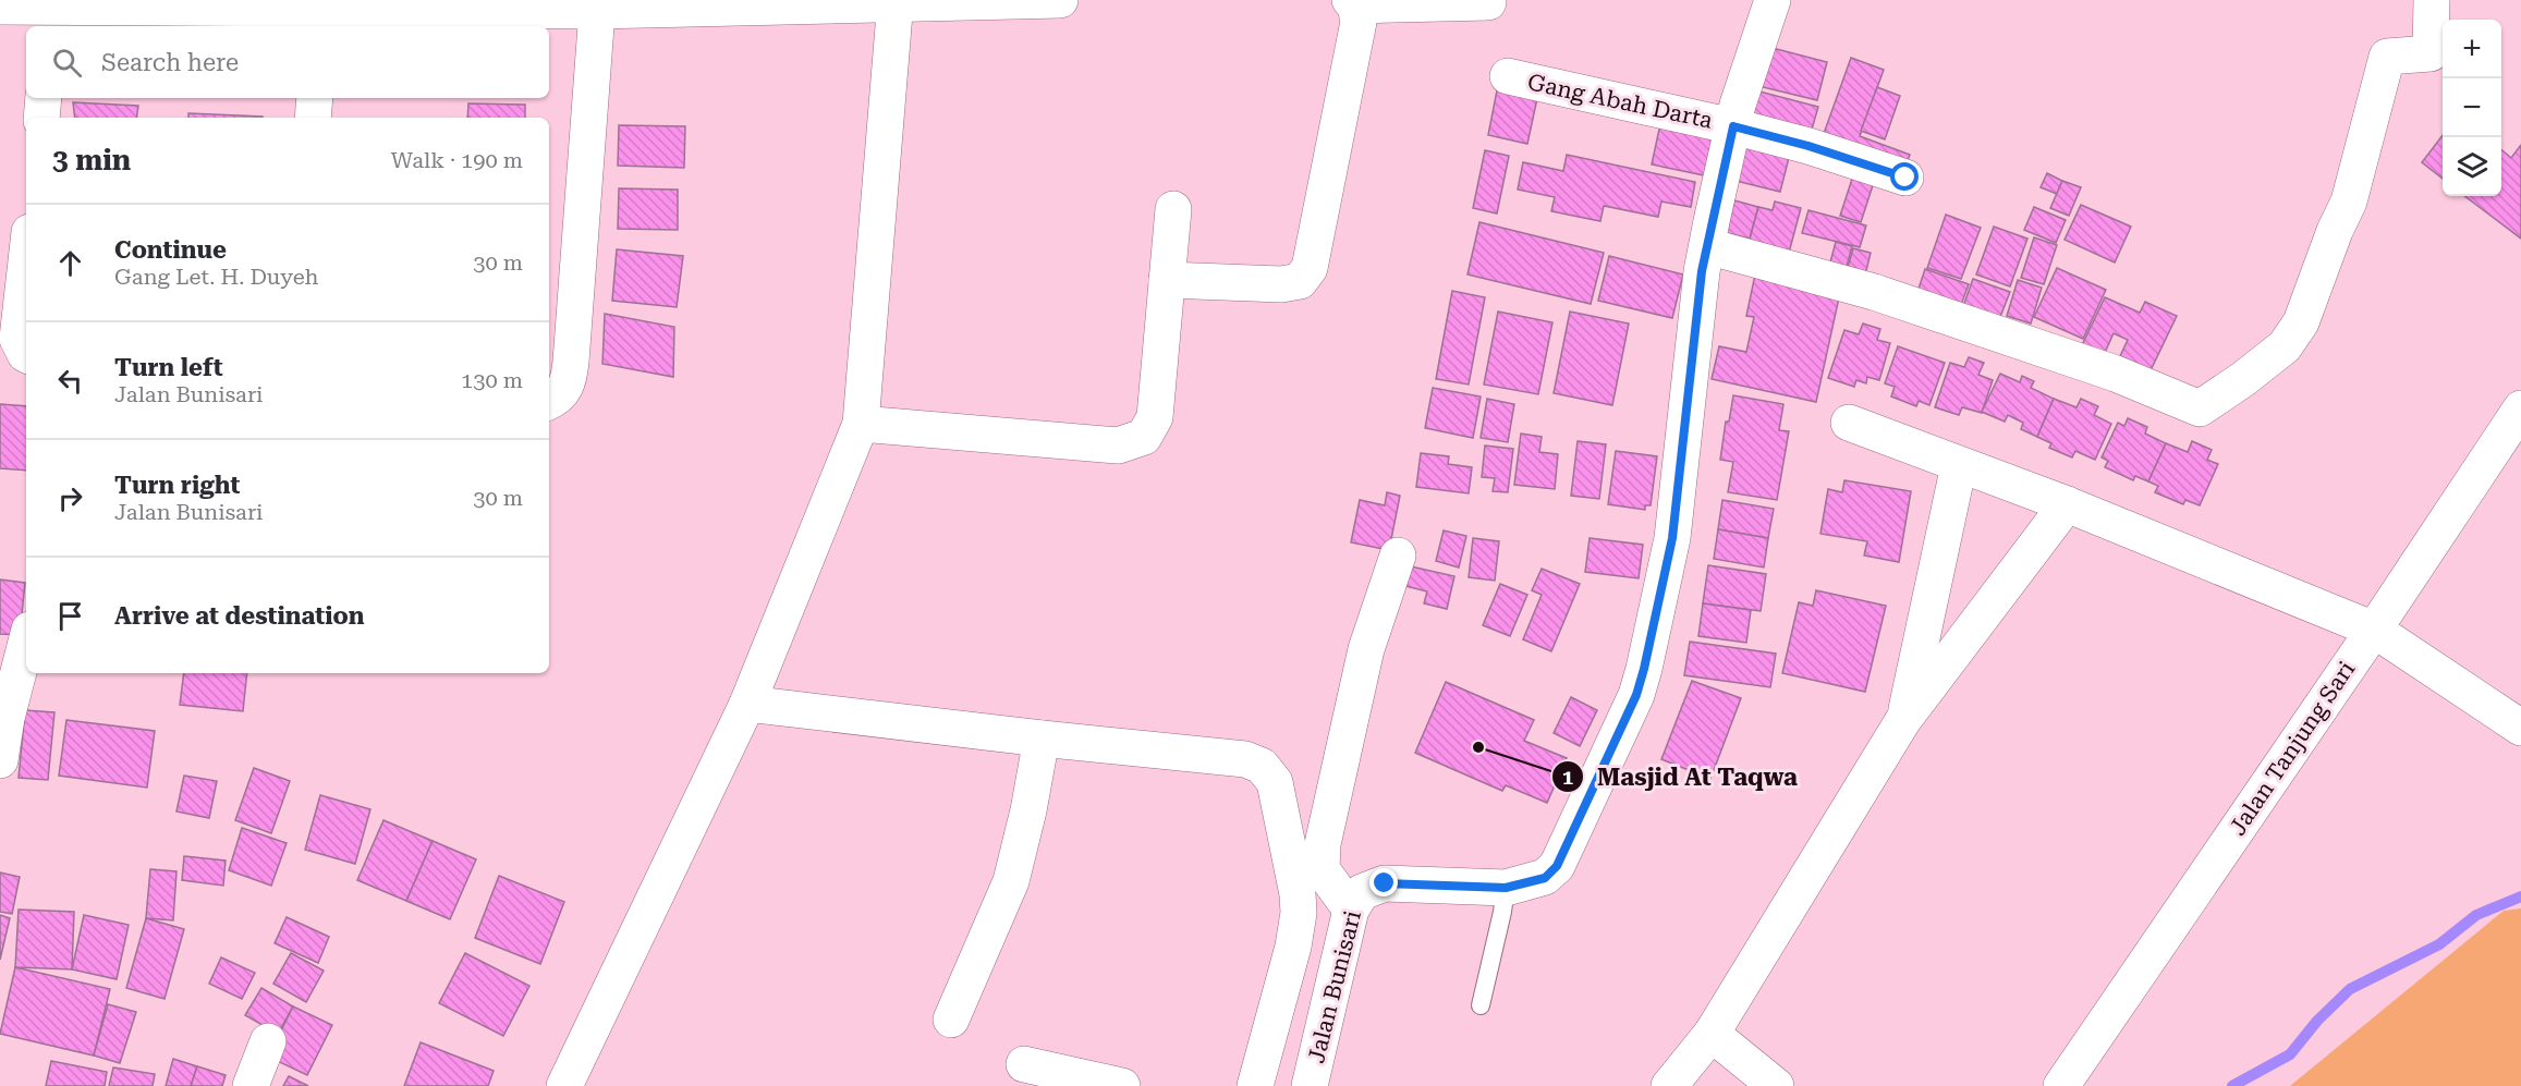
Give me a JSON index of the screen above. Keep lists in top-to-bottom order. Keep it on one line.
{"streets":{"street":["Gang Abah Darta","Jalan Tanjung Sari","Jalan Bunisari"]},"crossings":[["Gang Abah Darta","Jalan Bunisari"]],"places":["Masjid At Taqwa"],"page":{"map_buttons":["+","−"],"search":"Search here","heading":["3 min","Walk · 190 m"],"list":[["Continue","Gang Let. H. Duyeh","30 m"],["Turn left","Jalan Bunisari","130 m"],["Turn right","Jalan Bunisari","30 m"],"Arrive at destination"]}}
